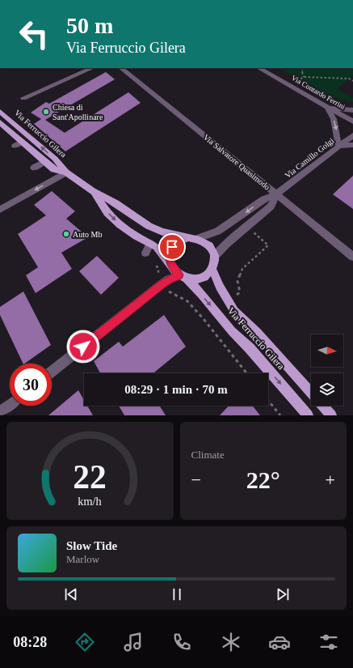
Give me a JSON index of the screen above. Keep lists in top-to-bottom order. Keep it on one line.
{"streets":{"main road":["Via Ferruccio Gilera"],"street":["Via Contardo Ferrini","Via Camillo Golgi","Via Salvatore Quasimodo"]},"crossings":[["Via Camillo Golgi","Via Salvatore Quasimodo"]],"places":["Chiesa di Sant'Apollinare","Auto Mb"],"north":"right","page":{"turn":["50 m","Via Ferruccio Gilera"],"limit":"30","trip":"08:29 · 1 min · 70 m","tile":"Climate","heat":["−","22°","+"],"song":["Slow Tide","Marlow"],"tabs":"08:28","gauge":["22","km/h"]}}
